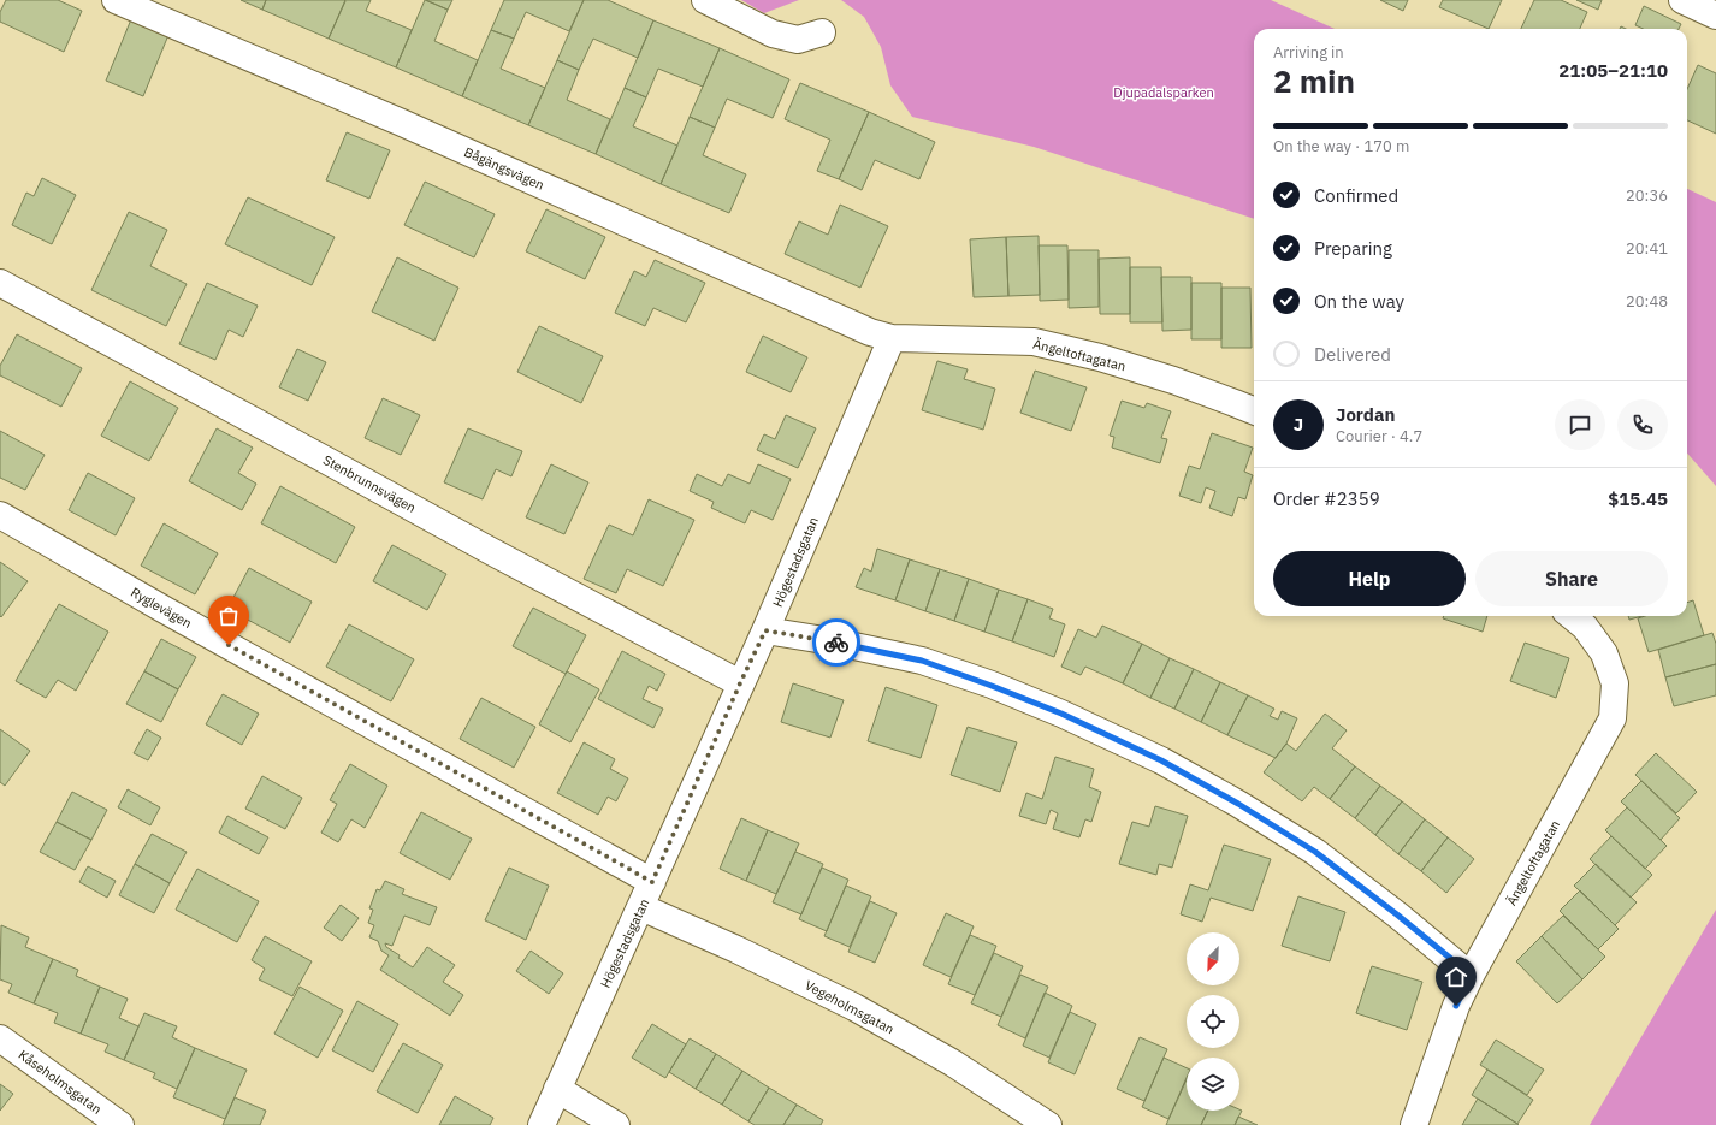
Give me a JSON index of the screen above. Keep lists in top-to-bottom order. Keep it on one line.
{"streets":{"street":["Bågängsvägen","Ängeltoftagatan","Stenbrunnsvägen","Högestadsgatan","Ryglevägen","Vegeholmsgatan","Kåseholmsgatan"]},"crossings":[["Bågängsvägen","Ängeltoftagatan"],["Bågängsvägen","Högestadsgatan"],["Ängeltoftagatan","Högestadsgatan"],["Stenbrunnsvägen","Högestadsgatan"],["Högestadsgatan","Ryglevägen"],["Högestadsgatan","Vegeholmsgatan"]],"parks":["Djupadalsparken"],"north":"bottom left","page":{"heading":["2 min","Arriving in","21:05–21:10"],"panel":["Jordan","Courier · 4.7","Order #2359","$15.45"],"bar":"On the way · 170 m","list":[["Confirmed","20:36"],["Preparing","20:41"],["On the way","20:48"],"Delivered"],"round":"J","buttons":["Help","Share"]}}
